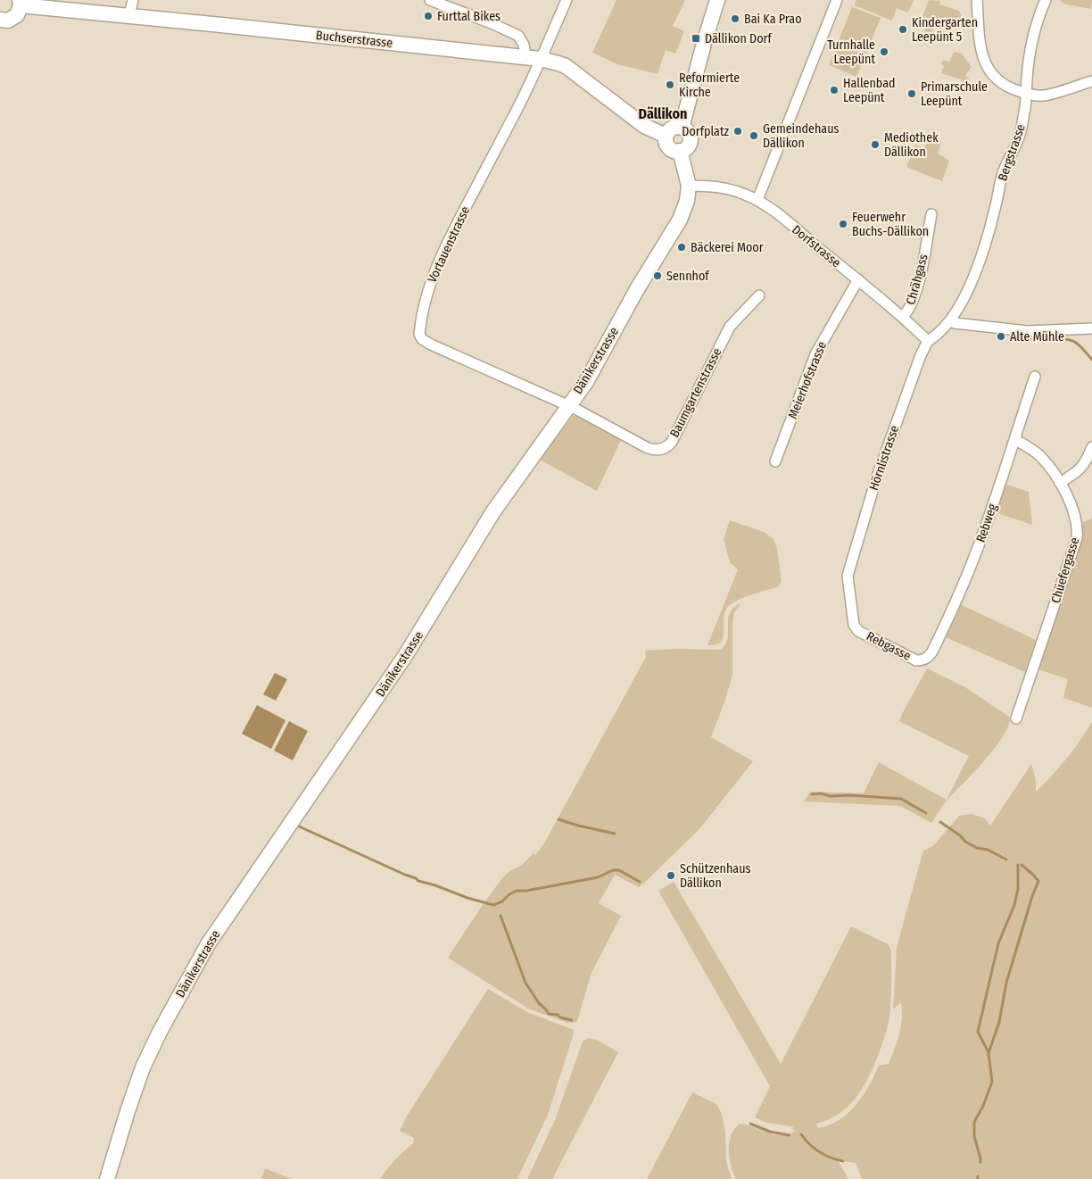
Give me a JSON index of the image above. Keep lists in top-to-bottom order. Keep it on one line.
{"streets":{"street":["Buchserstrasse","Bergstrasse","Vortauenstrasse","Dorfstrasse","Chrähgass","Dänikerstrasse","Meierhofstrasse","Baumgartenstrasse","Hörnlistrasse","Rebweg","Chüefergasse","Rebgasse"]},"crossings":[["Buchserstrasse","Vortauenstrasse"],["Buchserstrasse","Dänikerstrasse"],["Bergstrasse","Dorfstrasse"],["Bergstrasse","Hörnlistrasse"],["Vortauenstrasse","Dänikerstrasse"],["Vortauenstrasse","Baumgartenstrasse"],["Dorfstrasse","Chrähgass"],["Dorfstrasse","Dänikerstrasse"],["Dorfstrasse","Meierhofstrasse"],["Dorfstrasse","Hörnlistrasse"],["Dänikerstrasse","Baumgartenstrasse"],["Hörnlistrasse","Rebgasse"],["Rebweg","Chüefergasse"],["Rebweg","Rebgasse"]],"districts":["Dällikon"],"places":{"other":["Furttal Bikes","Bai Ka Prao","Kindergarten Leepünt 5","Turnhalle Leepünt","Reformierte Kirche","Hallenbad Leepünt","Primarschule Leepünt","Dorfplatz","Gemeindehaus Dällikon","Mediothek Dällikon","Feuerwehr Buchs-Dällikon","Bäckerei Moor","Sennhof","Alte Mühle","Schützenhaus Dällikon"],"transit":["Dällikon Dorf"]}}
